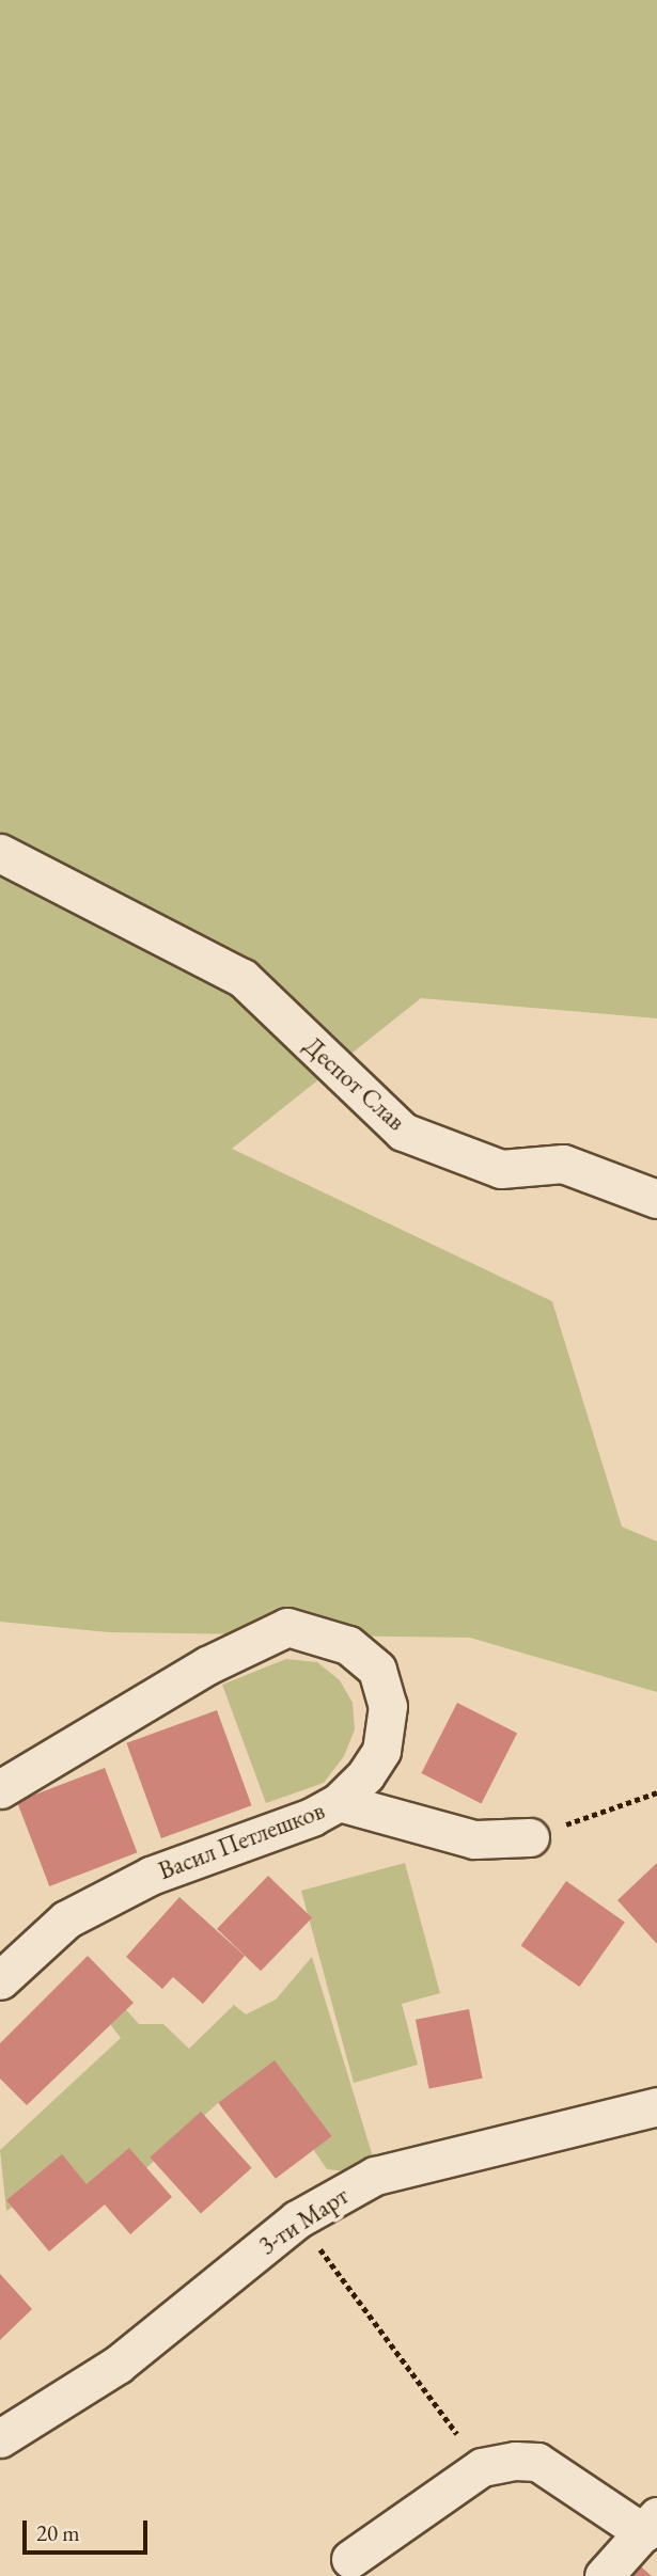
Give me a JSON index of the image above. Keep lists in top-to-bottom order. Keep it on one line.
{"streets":{"street":["Деспот Слав","Васил Петлешков","3-ти Март"]},"scale_bar":"20 m"}
